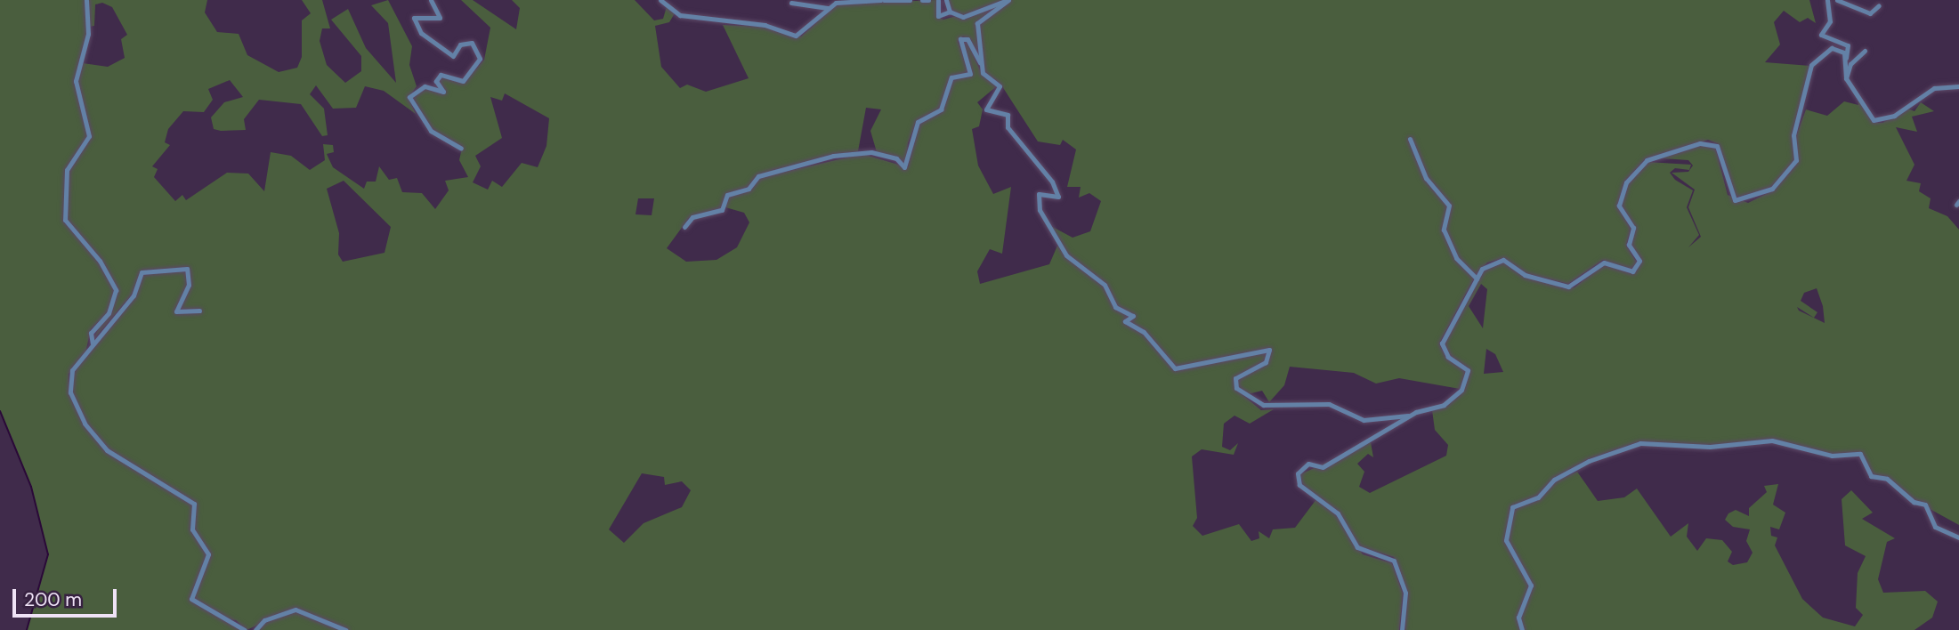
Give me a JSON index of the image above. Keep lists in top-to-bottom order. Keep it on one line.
{"scale_bar":"200 m"}
